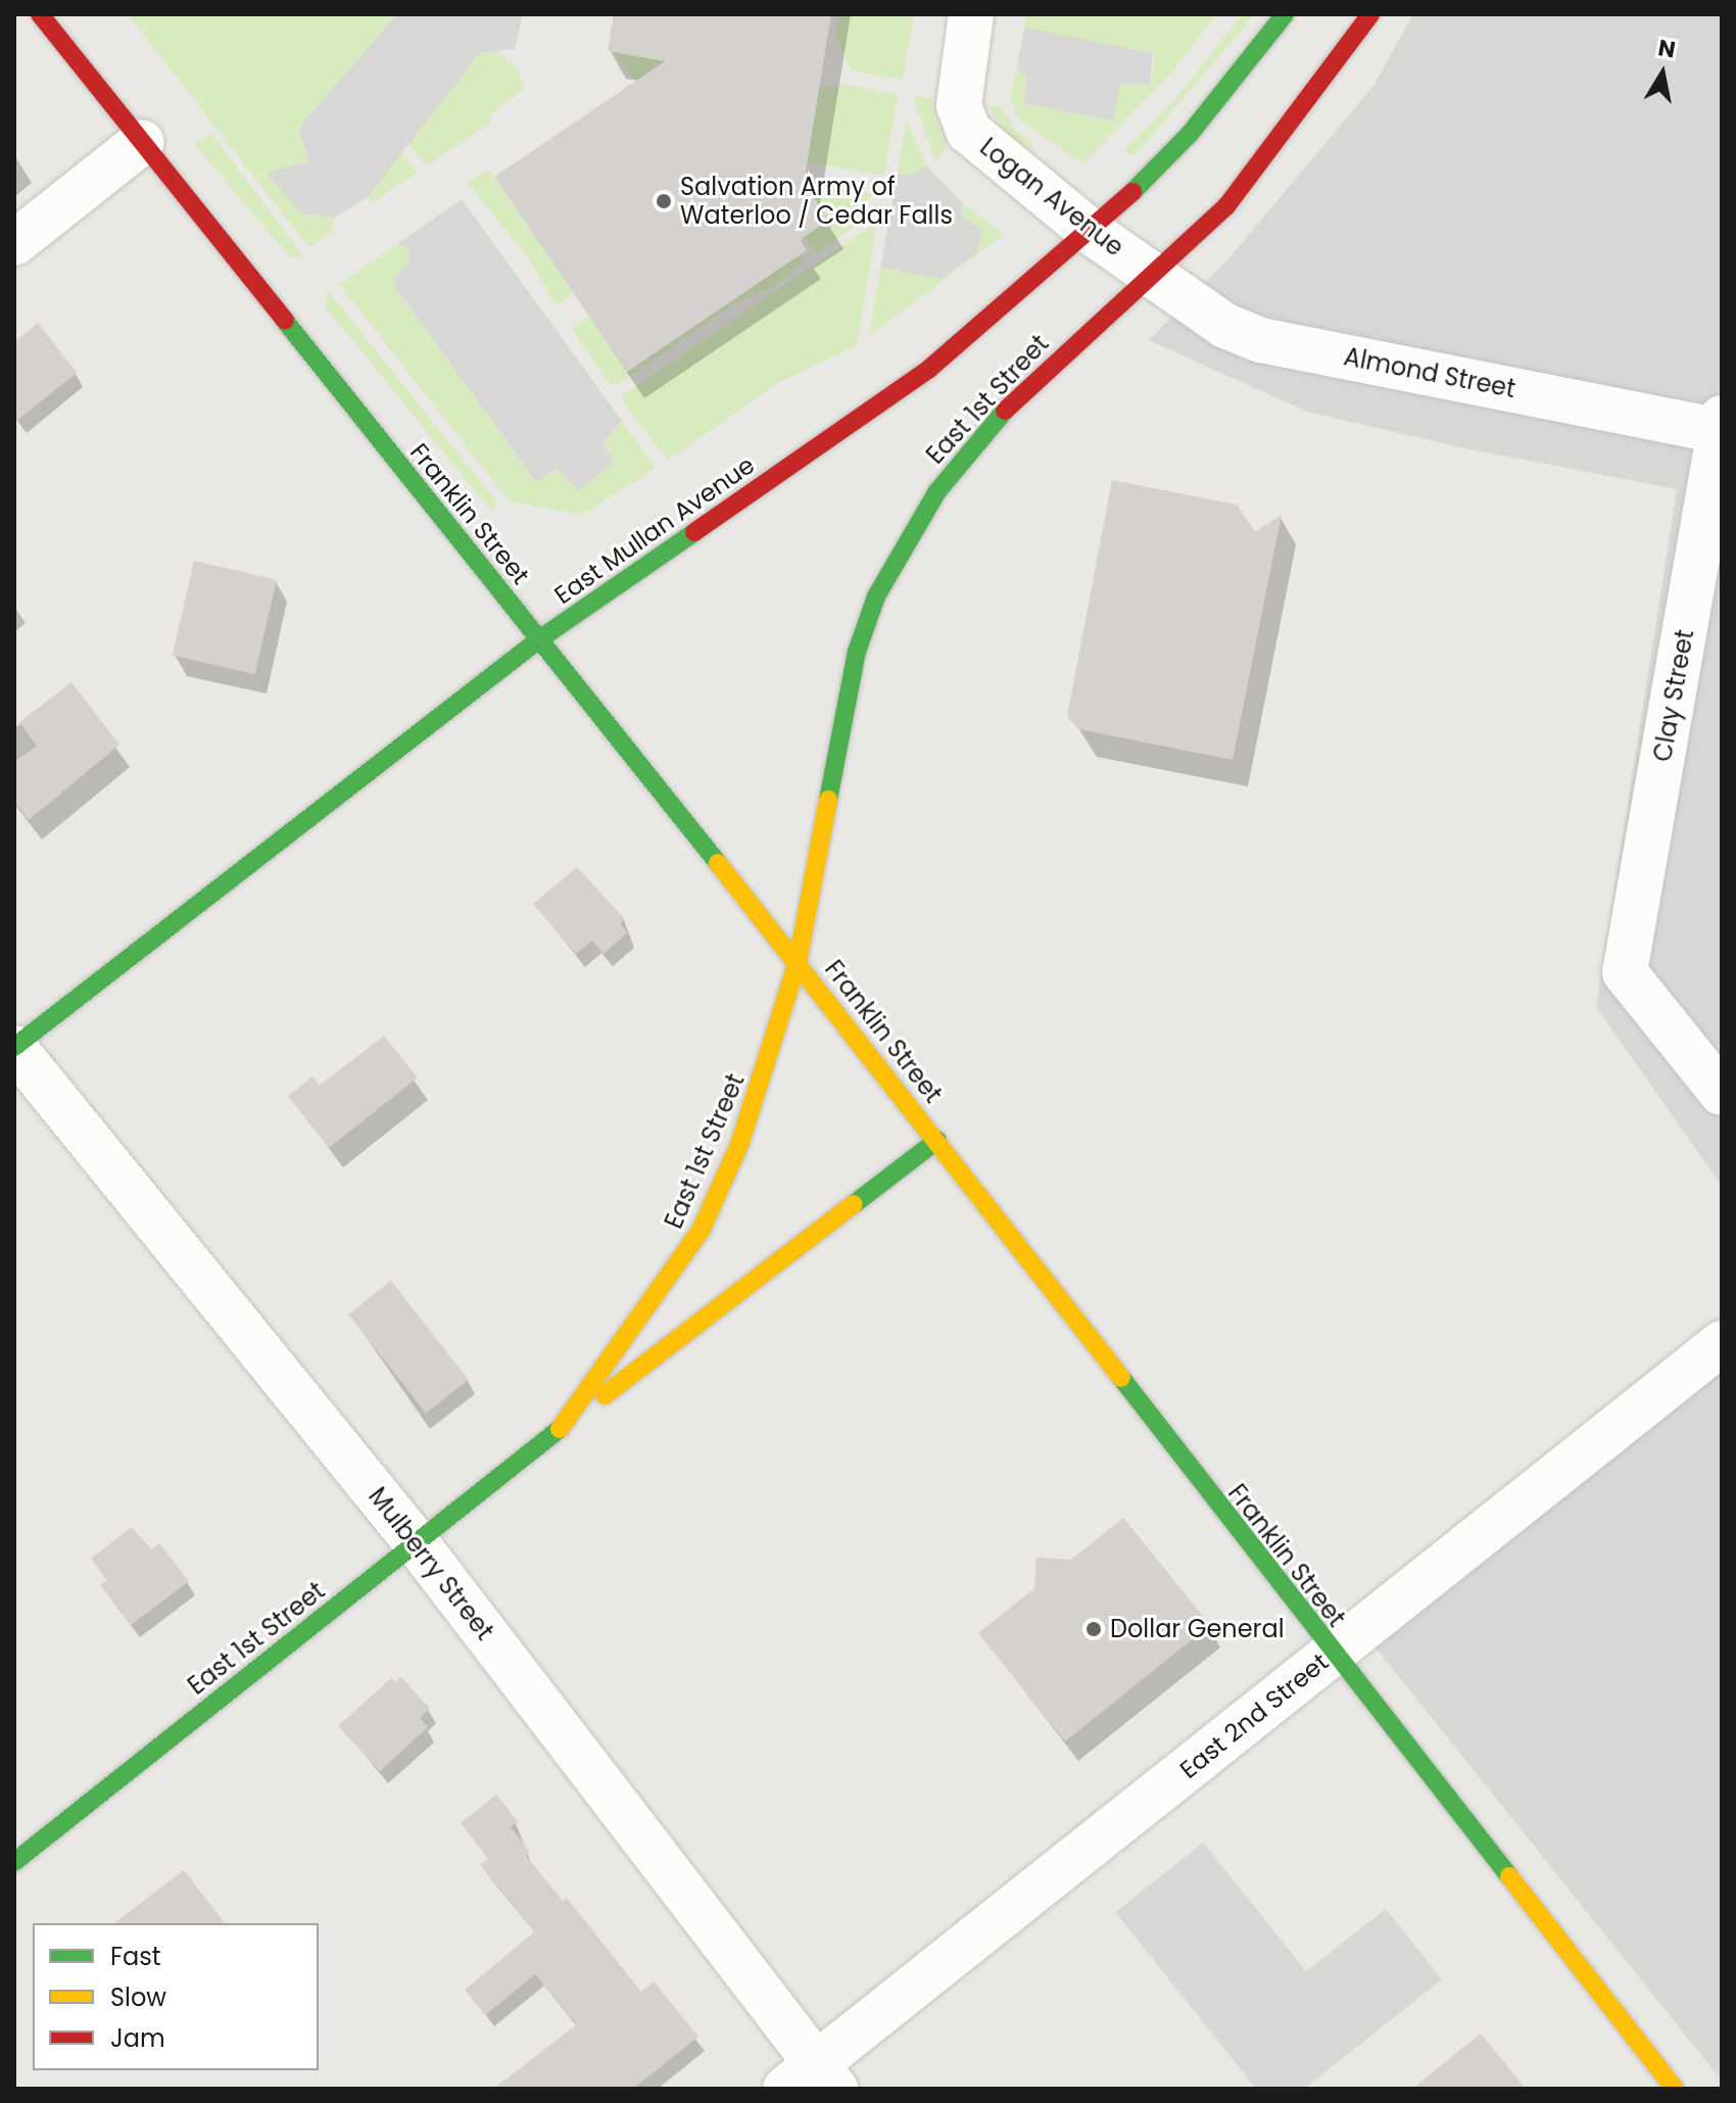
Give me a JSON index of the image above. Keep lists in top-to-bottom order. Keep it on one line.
{"streets":{"main road":["East 1st Street","Franklin Street","East Mullan Avenue"],"street":["Logan Avenue","Almond Street","Clay Street","Mulberry Street","East 2nd Street"]},"crossings":[["Logan Avenue","Almond Street"],["Logan Avenue","East 1st Street"],["Logan Avenue","East Mullan Avenue"],["Almond Street","East 1st Street"],["Almond Street","Clay Street"],["East 1st Street","Franklin Street"],["East 1st Street","Mulberry Street"],["Franklin Street","East Mullan Avenue"],["Franklin Street","East 2nd Street"],["East Mullan Avenue","Mulberry Street"],["Mulberry Street","East 2nd Street"]],"places":["Salvation Army of Waterloo / Cedar Falls","Dollar General"],"legend":["Fast","Slow","Jam"],"north":"top"}
